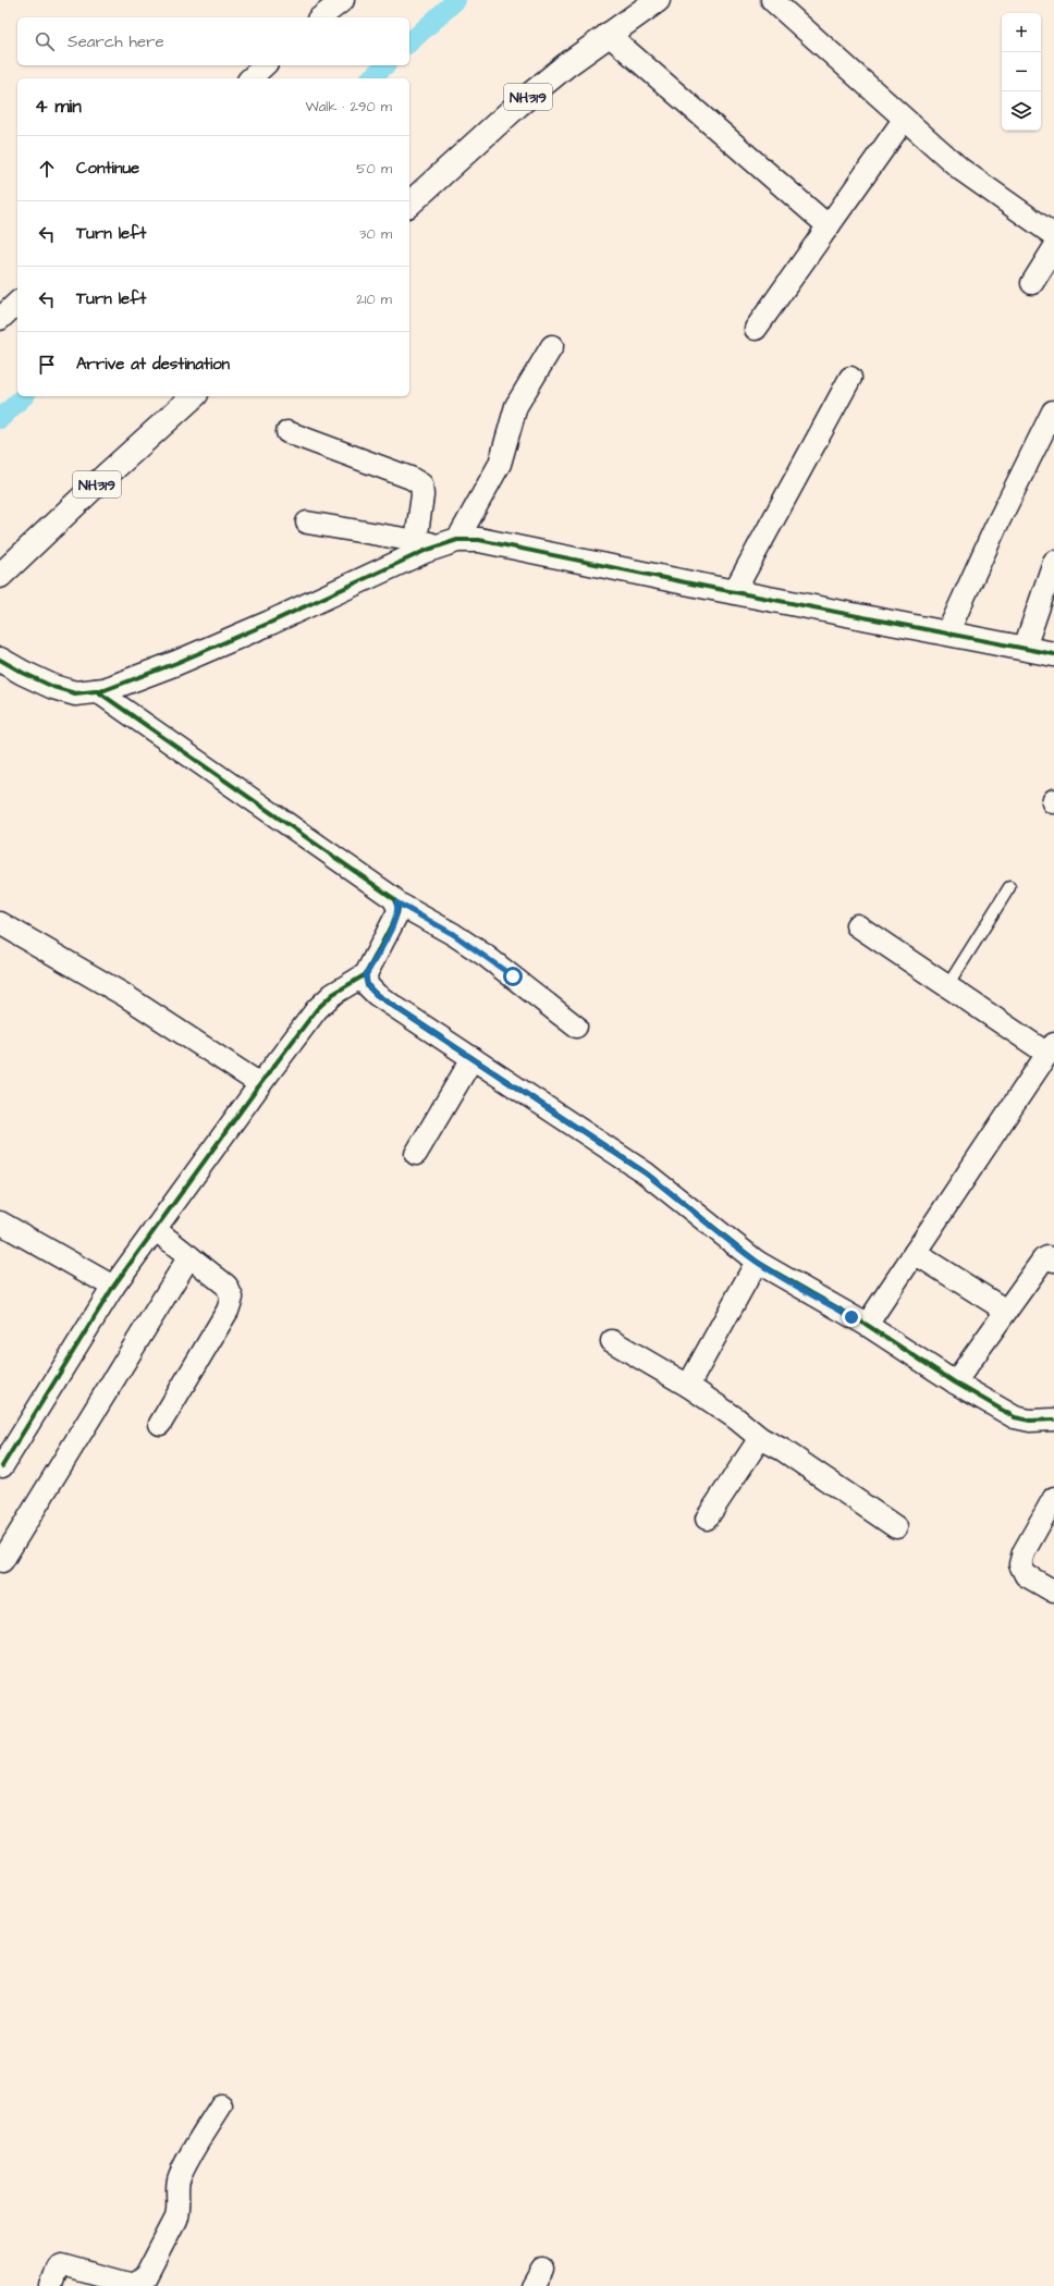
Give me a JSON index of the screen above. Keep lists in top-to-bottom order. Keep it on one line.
{"streets":{"main road":["NH319"]},"page":{"map_buttons":["+","−"],"search":"Search here","heading":["4 min","Walk · 290 m"],"list":[["Continue","50 m"],["Turn left","30 m"],["Turn left","210 m"],"Arrive at destination"]}}
